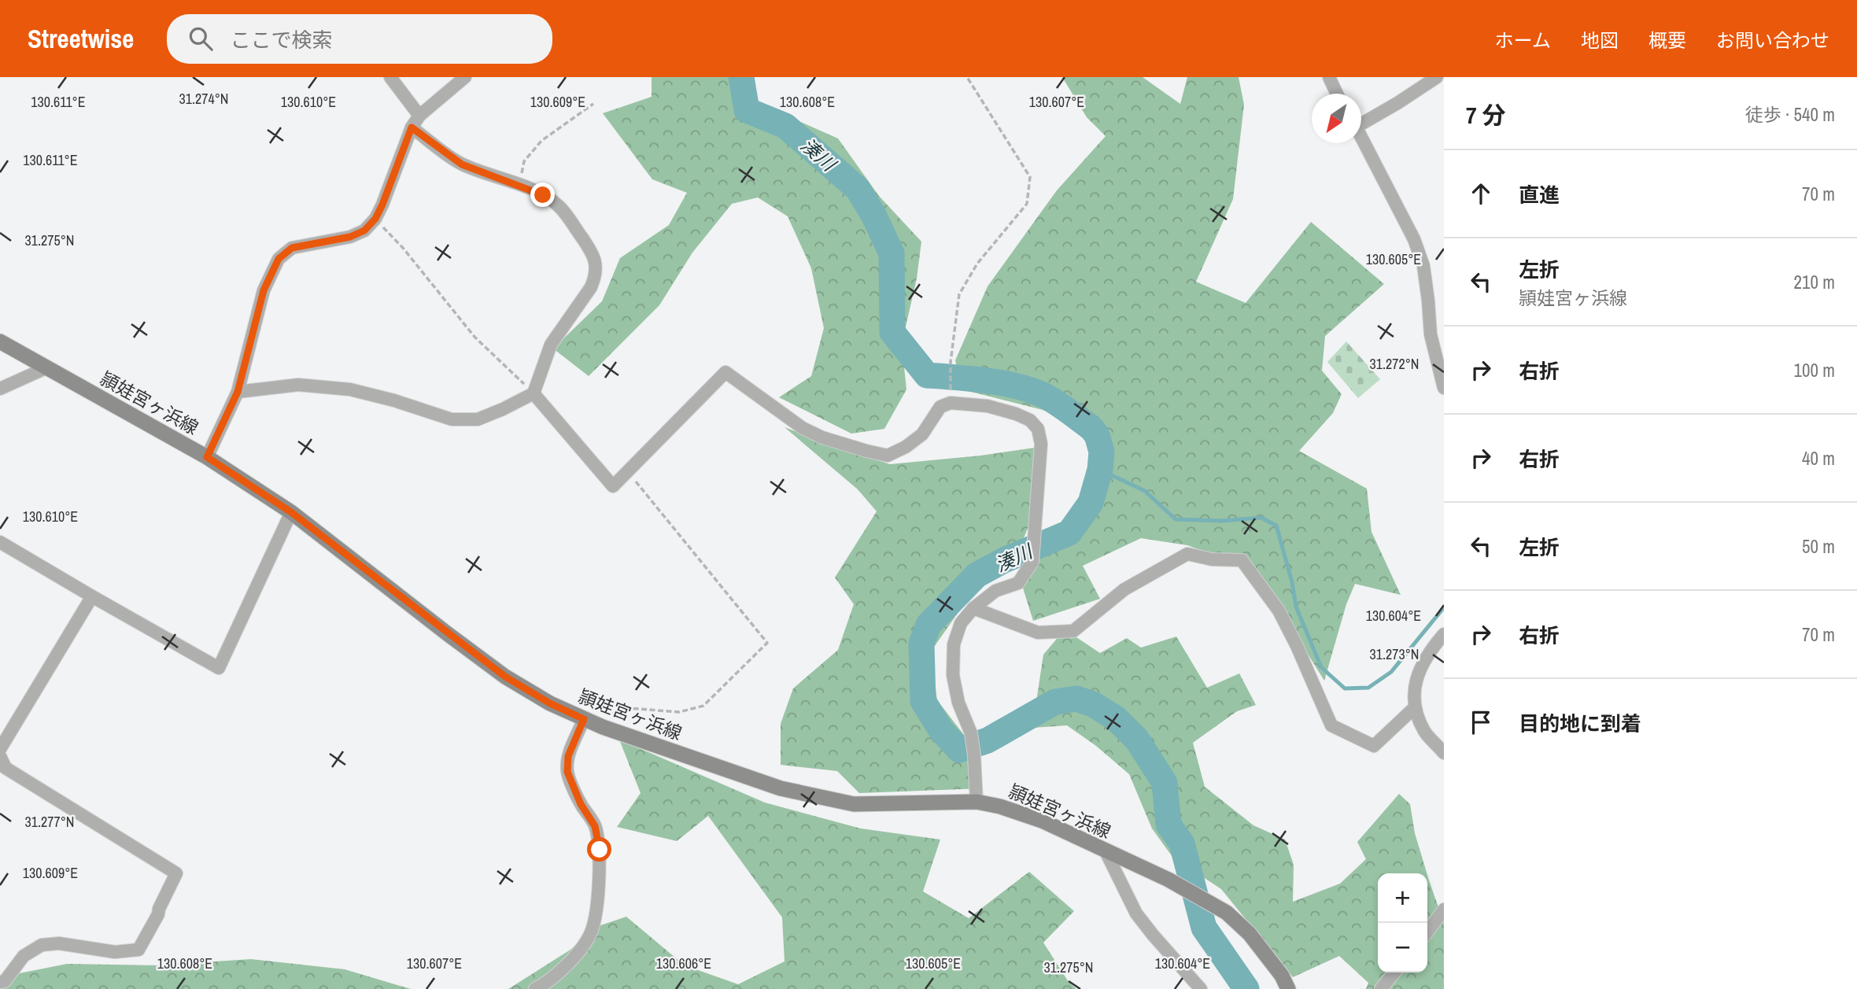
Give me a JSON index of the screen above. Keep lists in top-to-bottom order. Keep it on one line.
{"streets":{"main road":["頴娃宮ヶ浜線"]},"water":["湊川"],"north":"bottom left","page":{"header":"Streetwise","search":"ここで検索","nav":["ホーム","地図","概要","お問い合わせ"],"heading":["7 分","徒歩 · 540 m"],"list":[["直進","70 m"],["左折","頴娃宮ヶ浜線","210 m"],["右折","100 m"],["右折","40 m"],["左折","50 m"],["右折","70 m"],"目的地に到着"],"map_buttons":["+","−"]},"coordinates":["31.274°N","130.611°E","130.610°E","130.609°E","130.608°E","130.607°E","31.275°N","130.605°E","31.272°N","130.604°E","31.273°N","31.277°N","130.606°E"]}
